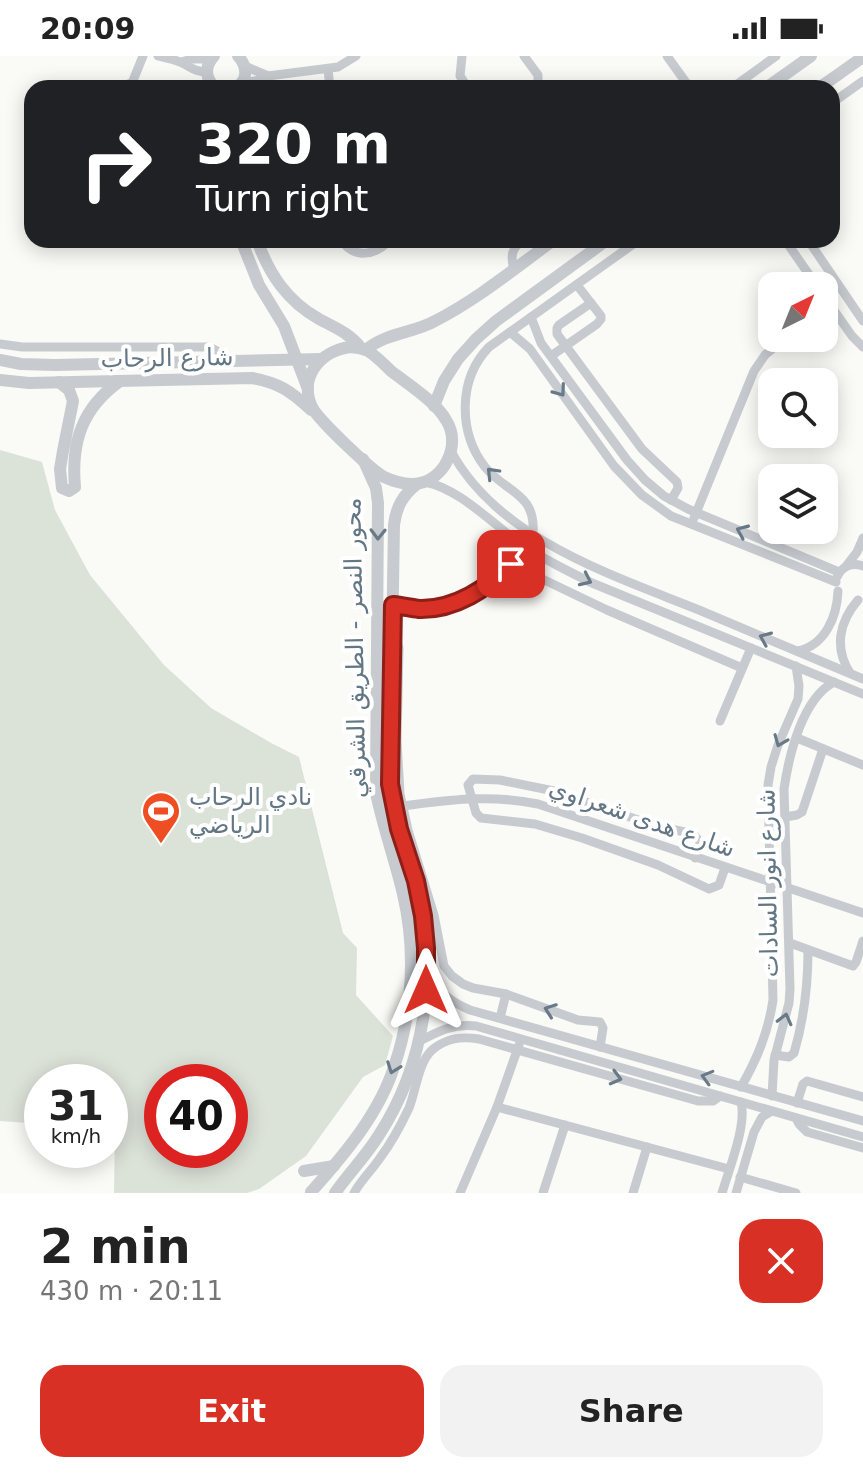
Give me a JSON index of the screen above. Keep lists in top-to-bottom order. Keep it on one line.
{"streets":{"street":["شارع الرحاب","محور النصر - الطريق الشرقي","شارع هدى شعراوي","شارع انور السادات"]},"crossings":[["شارع الرحاب","محور النصر - الطريق الشرقي"],["شارع هدى شعراوي","شارع انور السادات"]],"places":{"sports":["نادي الرحاب الرياضي"]},"north":"top right","page":{"status":"20:09","turn":["320 m","Turn right"],"speed":"31 km/h","limit":"40","heading":["2 min","430 m · 20:11"],"buttons":["Exit","Share"]}}
